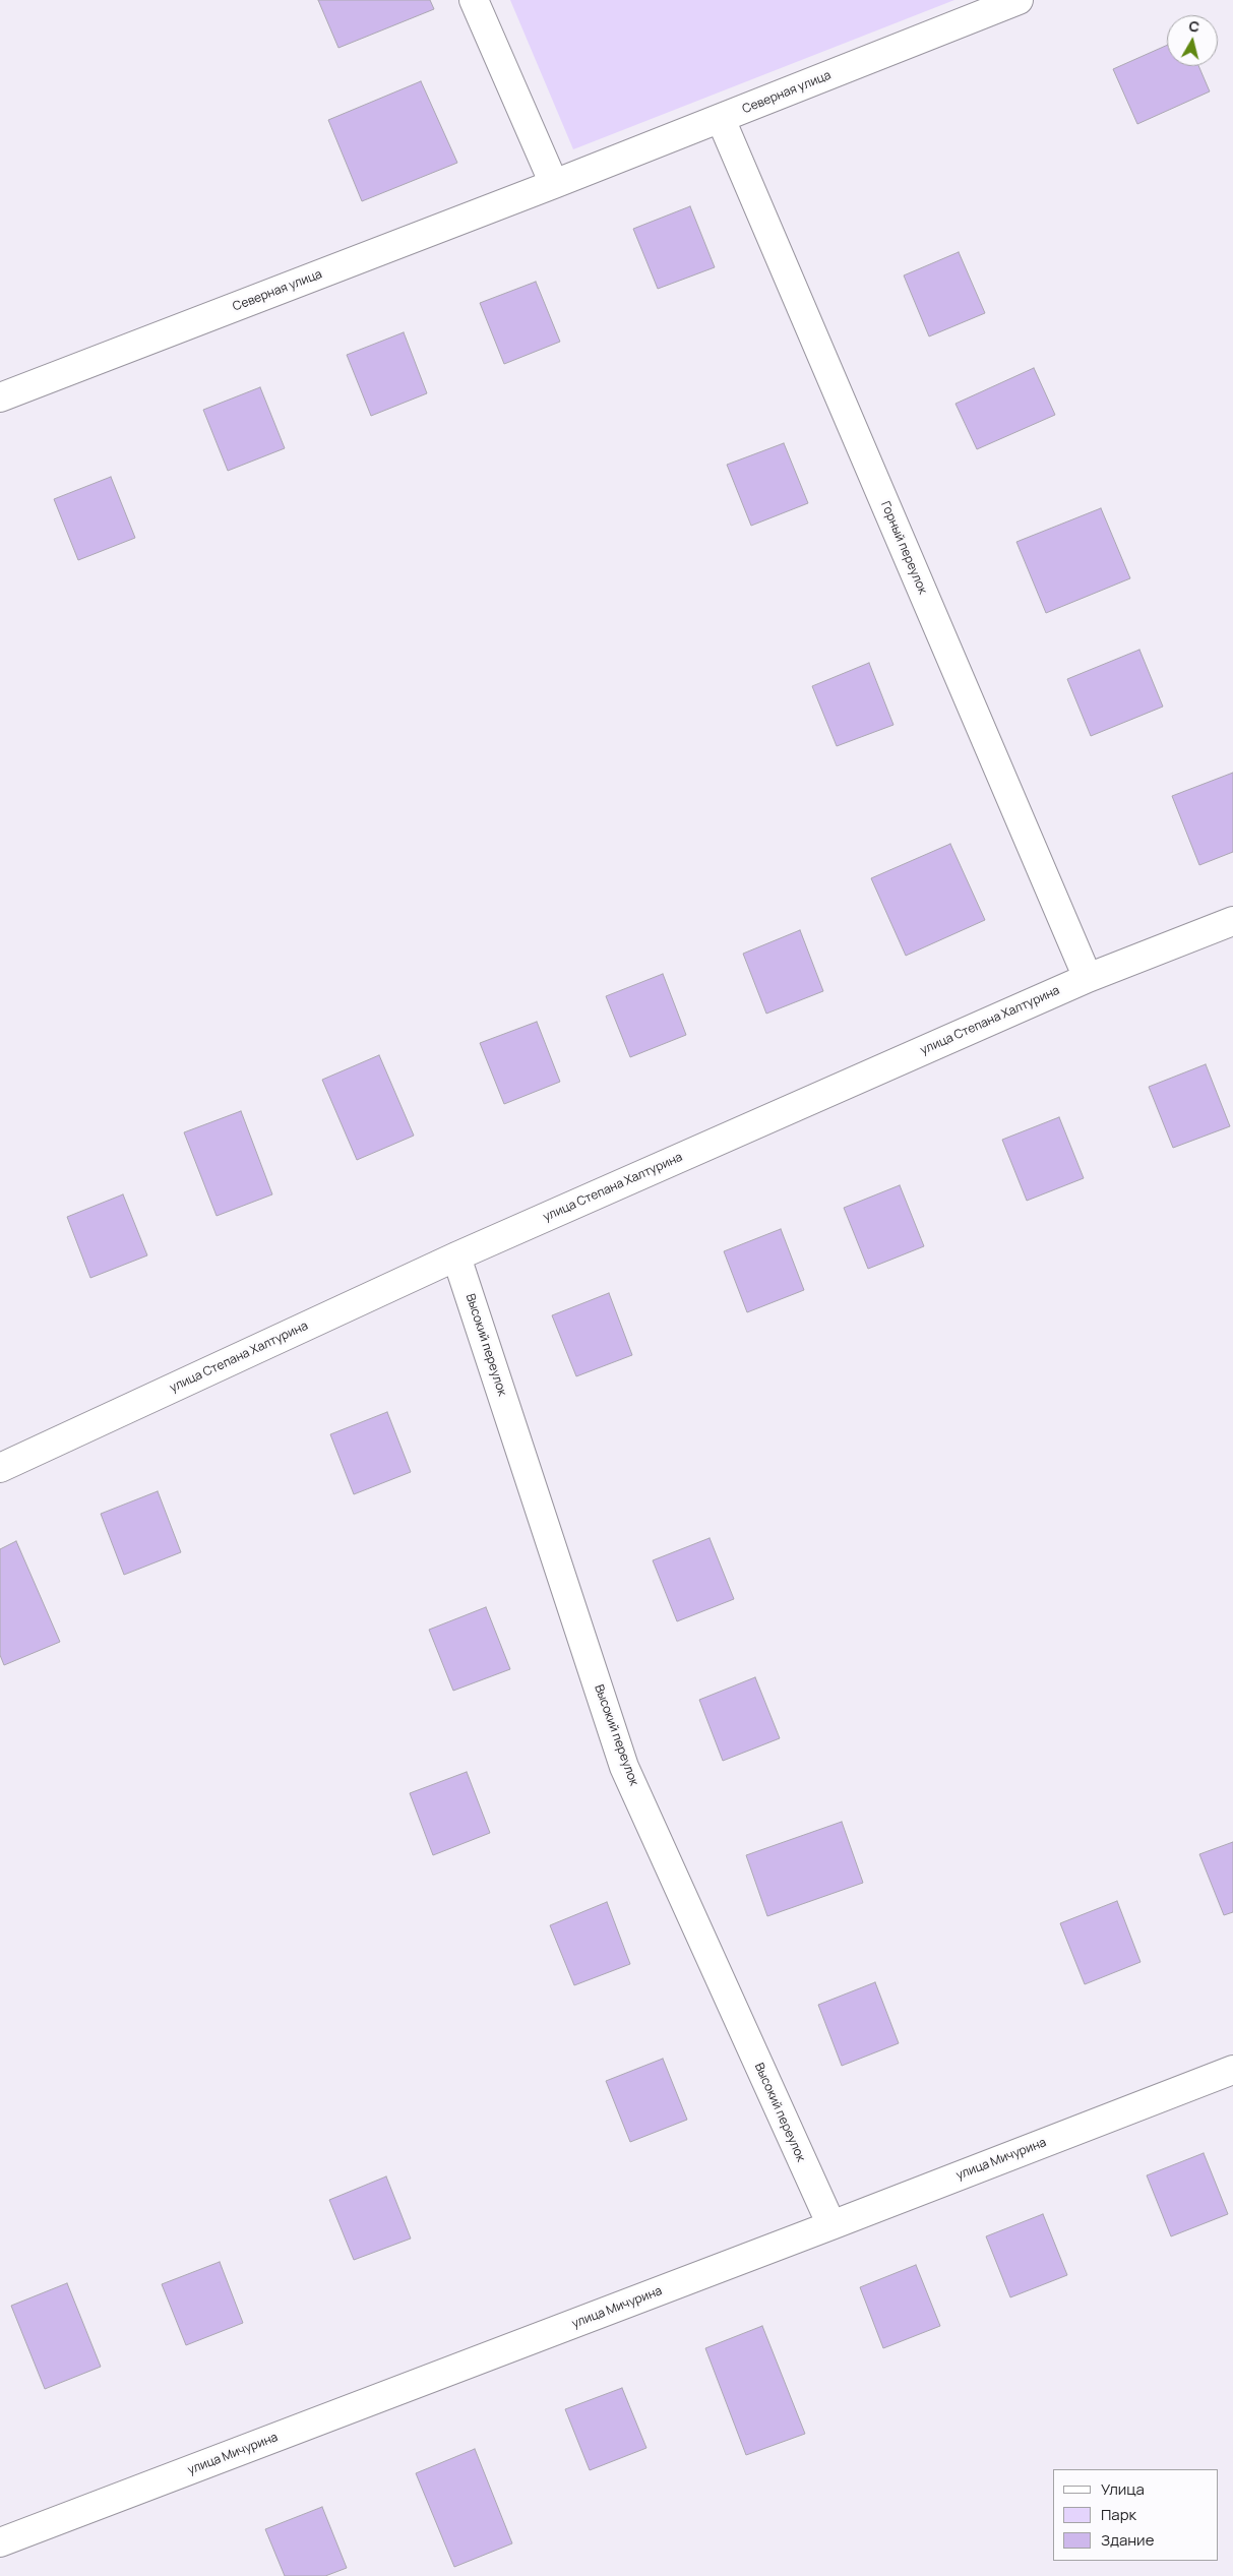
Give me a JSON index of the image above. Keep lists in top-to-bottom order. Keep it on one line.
{"streets":{"street":["Северная улица","Горный переулок","улица Степана Халтурина","Высокий переулок","улица Мичурина"]},"crossings":[["Северная улица","Горный переулок"],["Горный переулок","улица Степана Халтурина"],["улица Степана Халтурина","Высокий переулок"],["Высокий переулок","улица Мичурина"]],"legend":["Улица","Парк","Здание"],"north":"top"}
